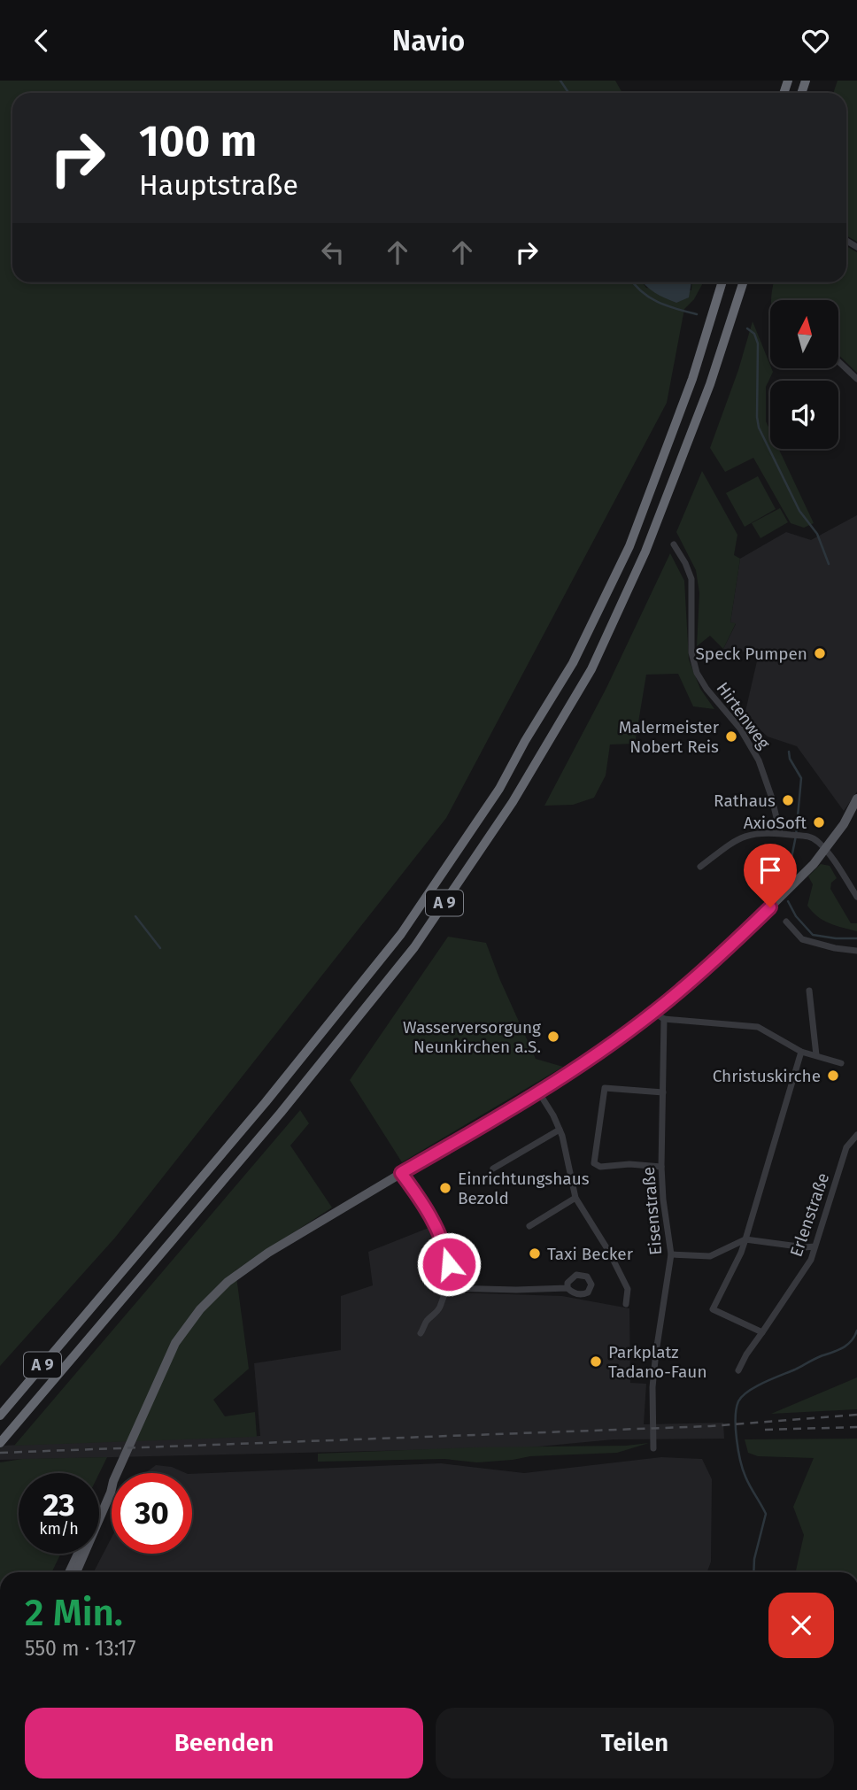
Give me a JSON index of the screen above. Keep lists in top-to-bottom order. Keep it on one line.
{"streets":{"highway":["A 9"],"street":["Hirtenweg","Eisenstraße","Erlenstraße"]},"places":["Speck Pumpen","Malermeister Nobert Reis","Rathaus","AxioSoft","Wasserversorgung Neunkirchen a.S.","Christuskirche","Einrichtungshaus Bezold","Taxi Becker","Parkplatz Tadano-Faun"],"north":"top","page":{"header":"Navio","turn":["100 m","Hauptstraße"],"speed":"23 km/h","limit":"30","heading":["2 Min.","550 m · 13:17"],"buttons":["Beenden","Teilen"]}}
